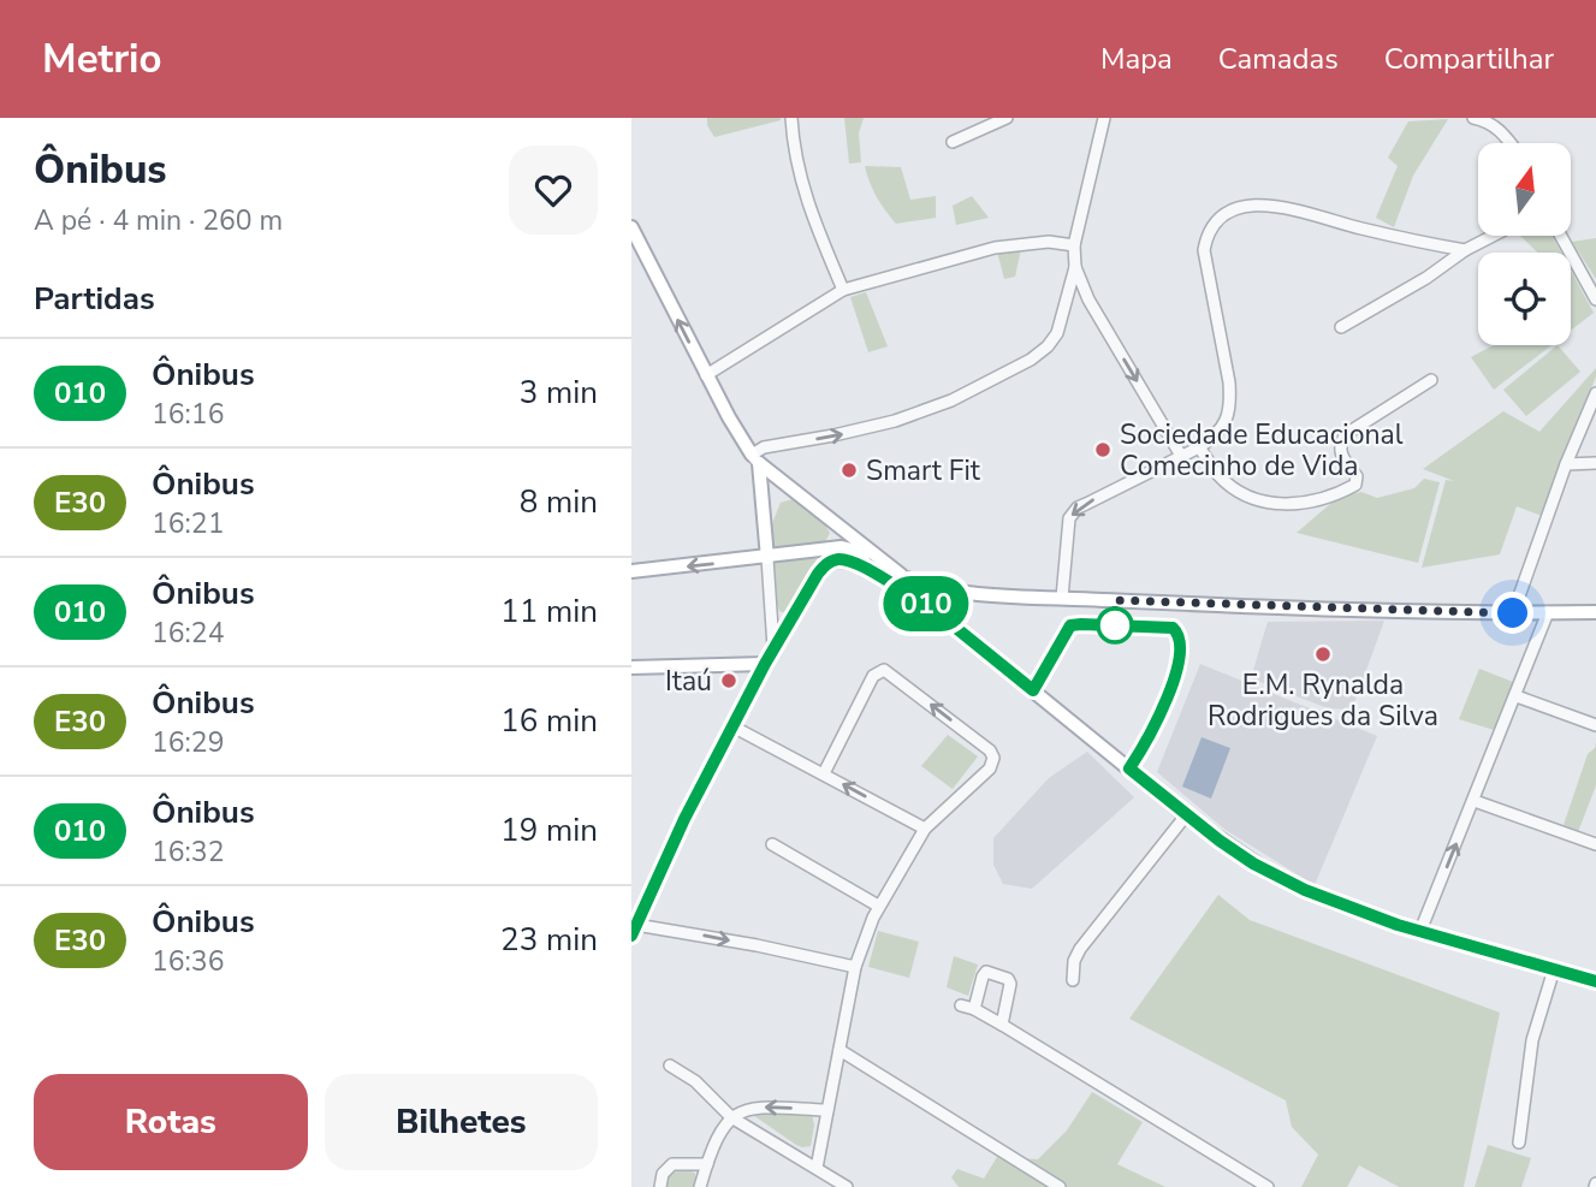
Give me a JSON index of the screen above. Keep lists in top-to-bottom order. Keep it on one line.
{"places":["Sociedade Educacional Comecinho de Vida","Smart Fit","E.M. Rynalda Rodrigues da Silva","Itaú"],"lines":["bus line 010"],"north":"top","page":{"header":"Metrio","nav":["Mapa","Camadas","Compartilhar"],"heading":[["Ônibus","A pé · 4 min · 260 m"],"Partidas"],"on_map":"010","list":[{"mark":"010","name":"Ônibus","note":"16:16","value":"3 min"},{"mark":"E30","name":"Ônibus","note":"16:21","value":"8 min"},{"mark":"010","name":"Ônibus","note":"16:24","value":"11 min"},{"mark":"E30","name":"Ônibus","note":"16:29","value":"16 min"},{"mark":"010","name":"Ônibus","note":"16:32","value":"19 min"},{"mark":"E30","name":"Ônibus","note":"16:36","value":"23 min"}],"buttons":["Rotas","Bilhetes"]}}
